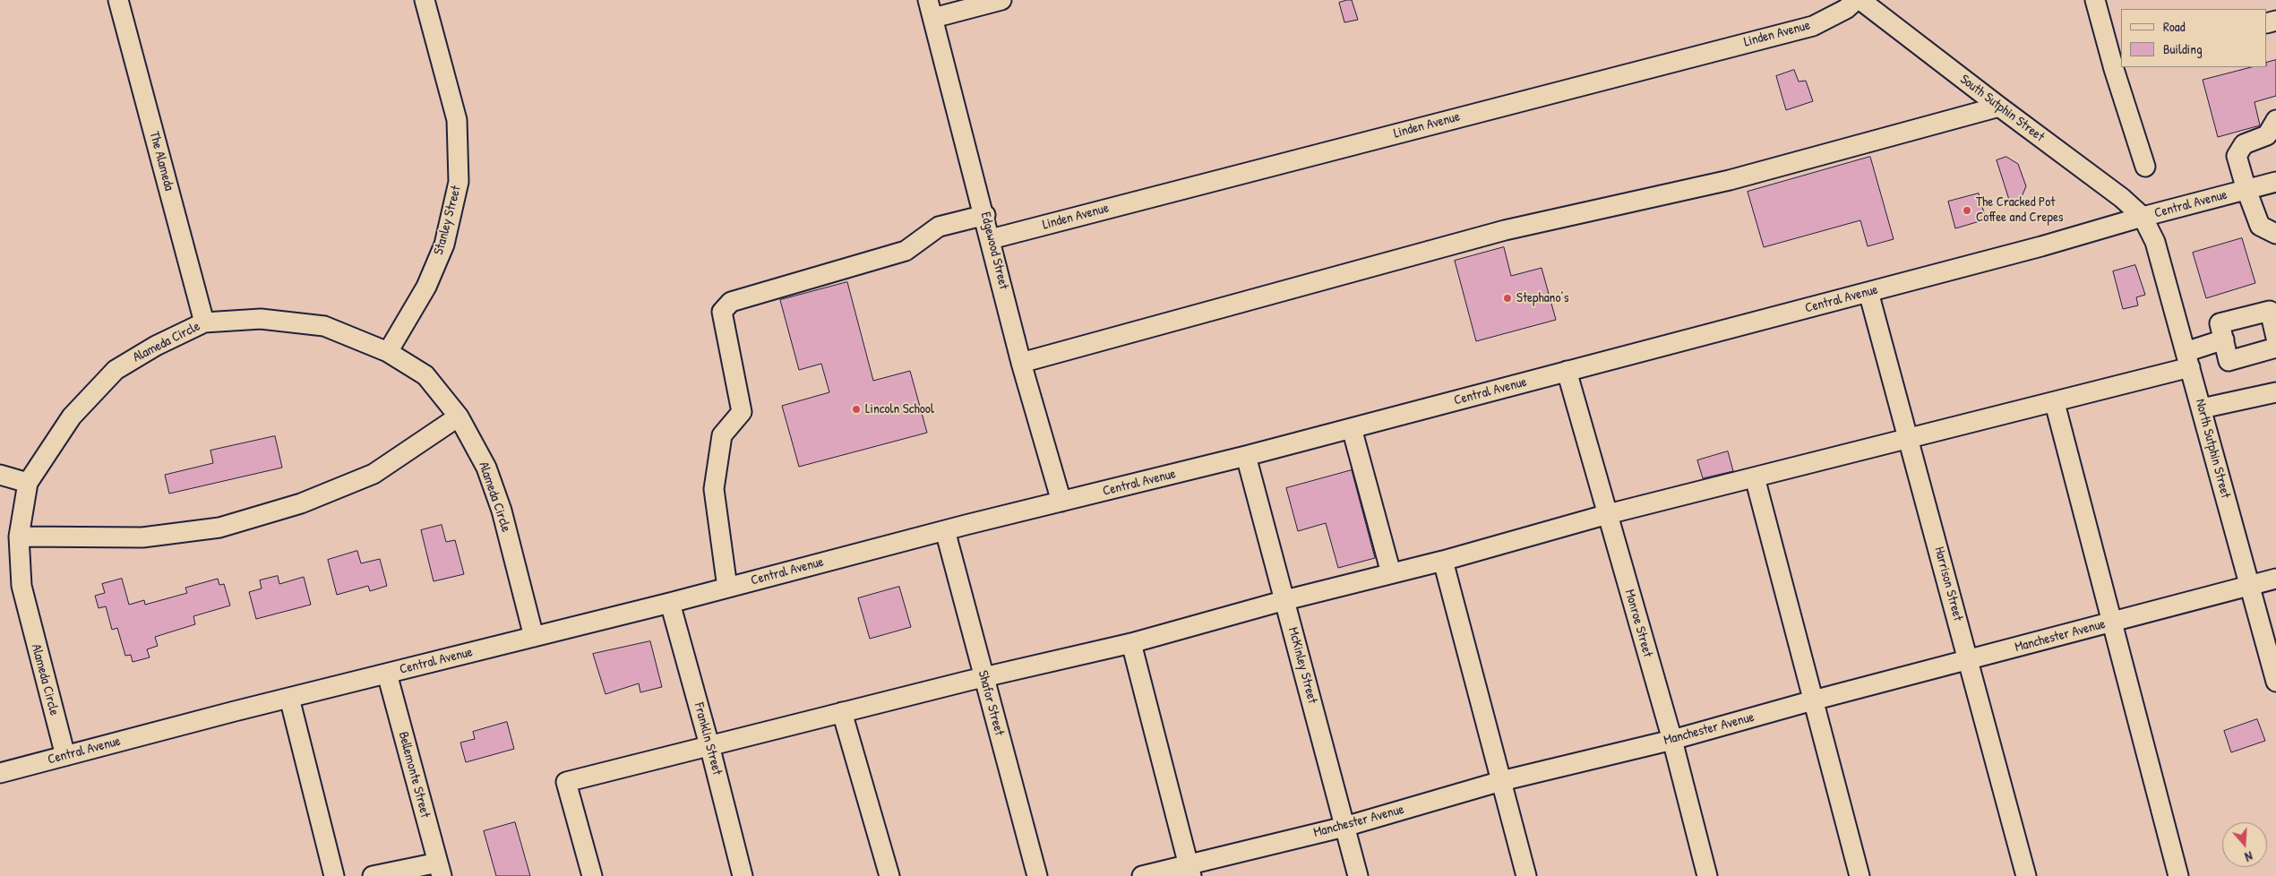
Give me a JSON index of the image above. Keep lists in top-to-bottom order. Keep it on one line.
{"streets":{"street":["Linden Avenue","South Sutphin Street","The Alameda","Central Avenue","Stanley Street","Edgewood Street","Alameda Circle","North Sutphin Street","Harrison Street","Monroe Street","Manchester Avenue","McKinley Street","Shafor Street","Franklin Street","Bellemonte Street"]},"crossings":[["Linden Avenue","Edgewood Street"],["South Sutphin Street","Central Avenue"],["South Sutphin Street","North Sutphin Street"],["The Alameda","Alameda Circle"],["Central Avenue","Edgewood Street"],["Central Avenue","Alameda Circle"],["Central Avenue","North Sutphin Street"],["Central Avenue","Harrison Street"],["Central Avenue","Monroe Street"],["Central Avenue","McKinley Street"],["Central Avenue","Shafor Street"],["Central Avenue","Franklin Street"],["Central Avenue","Bellemonte Street"],["Stanley Street","Alameda Circle"],["North Sutphin Street","Manchester Avenue"],["Harrison Street","Manchester Avenue"],["Monroe Street","Manchester Avenue"],["Manchester Avenue","McKinley Street"]],"places":["The Cracked Pot Coffee and Crepes","Stephano’s","Lincoln School"],"legend":["Road","Building"],"north":"bottom"}
